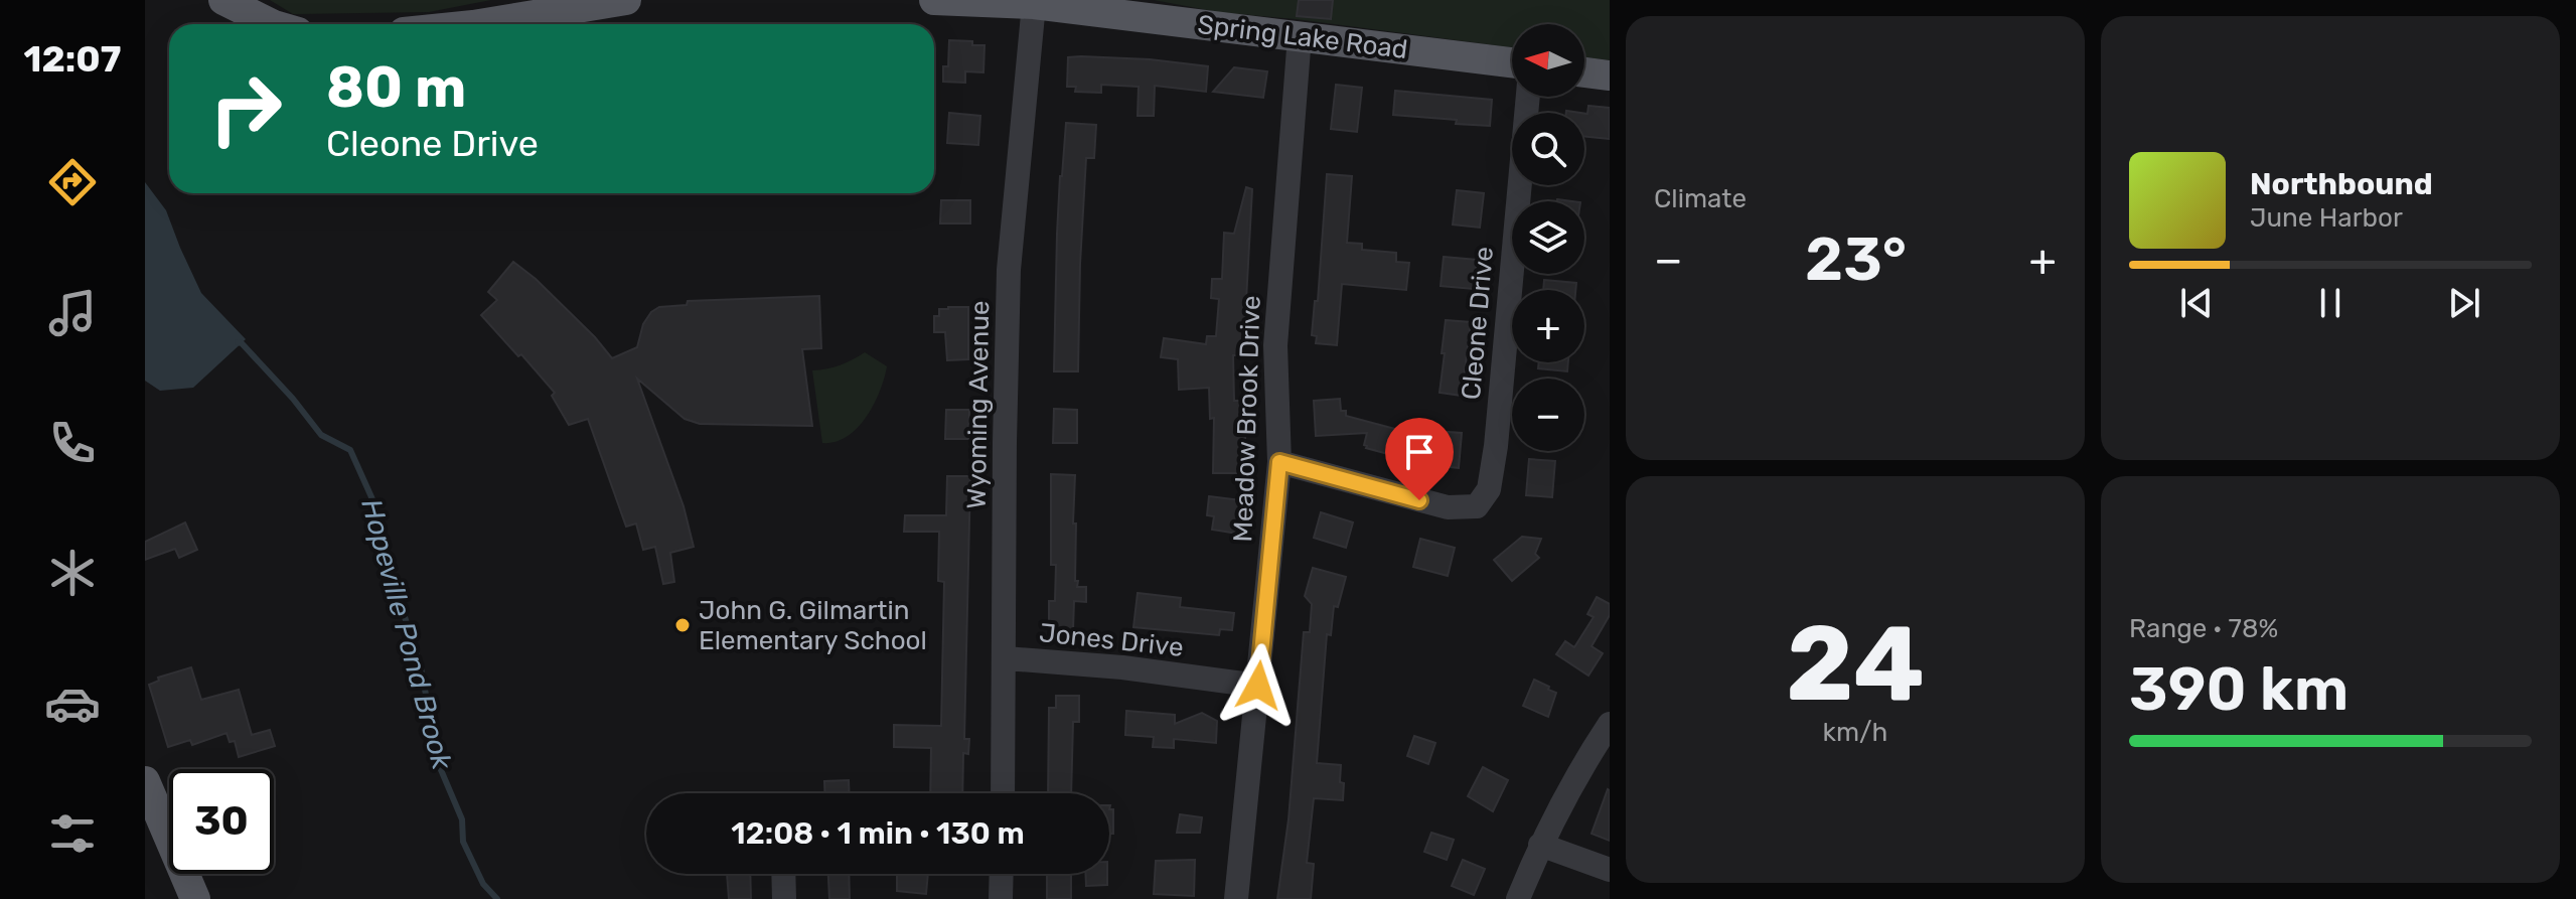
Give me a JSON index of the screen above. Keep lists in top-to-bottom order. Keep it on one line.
{"streets":{"main road":["Spring Lake Road"],"street":["Cleone Drive","Wyoming Avenue","Meadow Brook Drive","Jones Drive"]},"crossings":[["Spring Lake Road","Wyoming Avenue"],["Spring Lake Road","Meadow Brook Drive"],["Cleone Drive","Meadow Brook Drive"],["Wyoming Avenue","Jones Drive"],["Meadow Brook Drive","Jones Drive"]],"water":["Hopeville Pond Brook"],"places":["John G. Gilmartin Elementary School"],"north":"left","page":{"tabs":"12:07","tile":["Climate",["24","km/h"],["Range · 78%","390 km"]],"map_buttons":["+","−"],"turn":["80 m","Cleone Drive"],"song":["Northbound","June Harbor"],"heat":["−","23°","+"],"limit":"30","trip":"12:08 · 1 min · 130 m"}}
